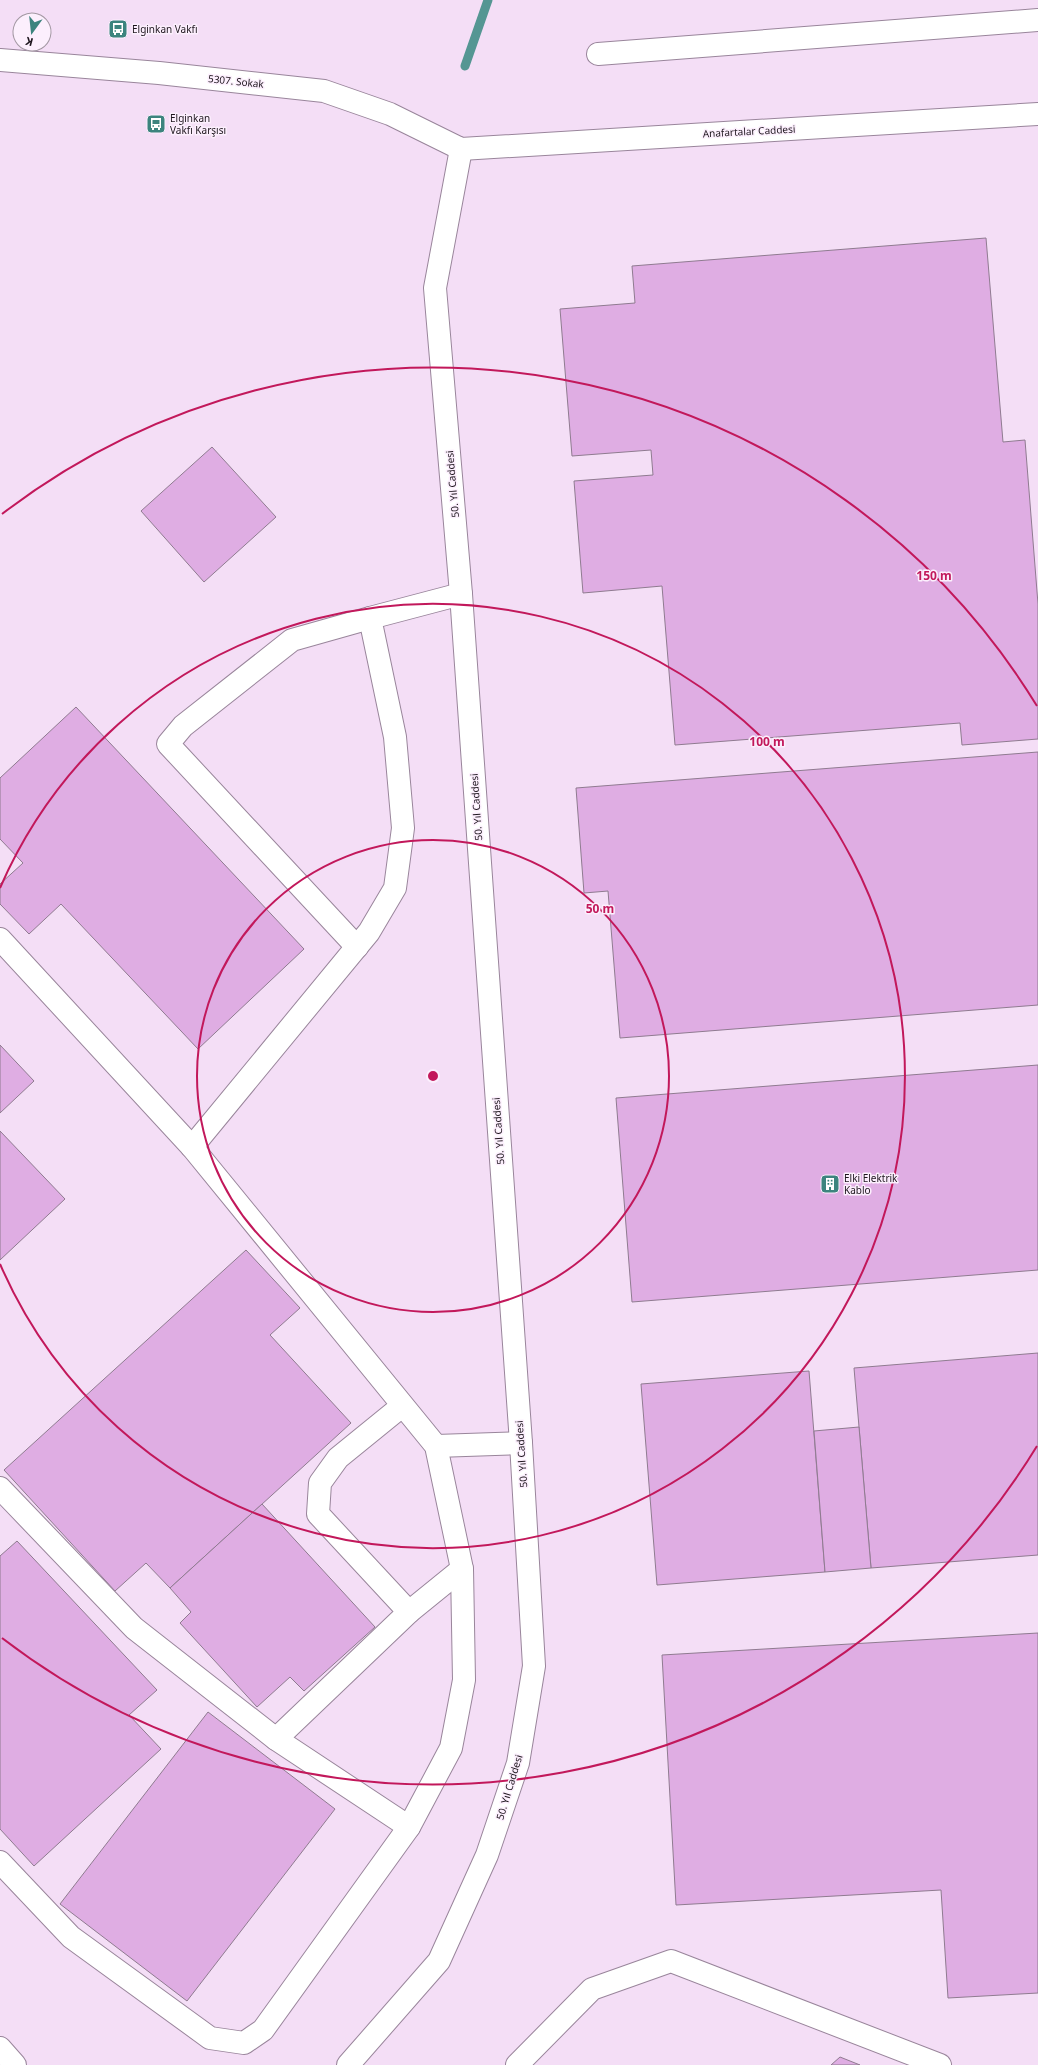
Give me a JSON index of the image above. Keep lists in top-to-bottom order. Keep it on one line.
{"streets":{"street":["5307. Sokak","Anafartalar Caddesi","50. Yıl Caddesi"]},"crossings":[["5307. Sokak","Anafartalar Caddesi"],["5307. Sokak","50. Yıl Caddesi"],["Anafartalar Caddesi","50. Yıl Caddesi"]],"places":{"bus stop":["Elginkan Vakfı","Elginkan Vakfı Karşısı"],"building":["Elki Elektrik Kablo"]},"north":"bottom","rings":["150 m","100 m","50 m"]}
